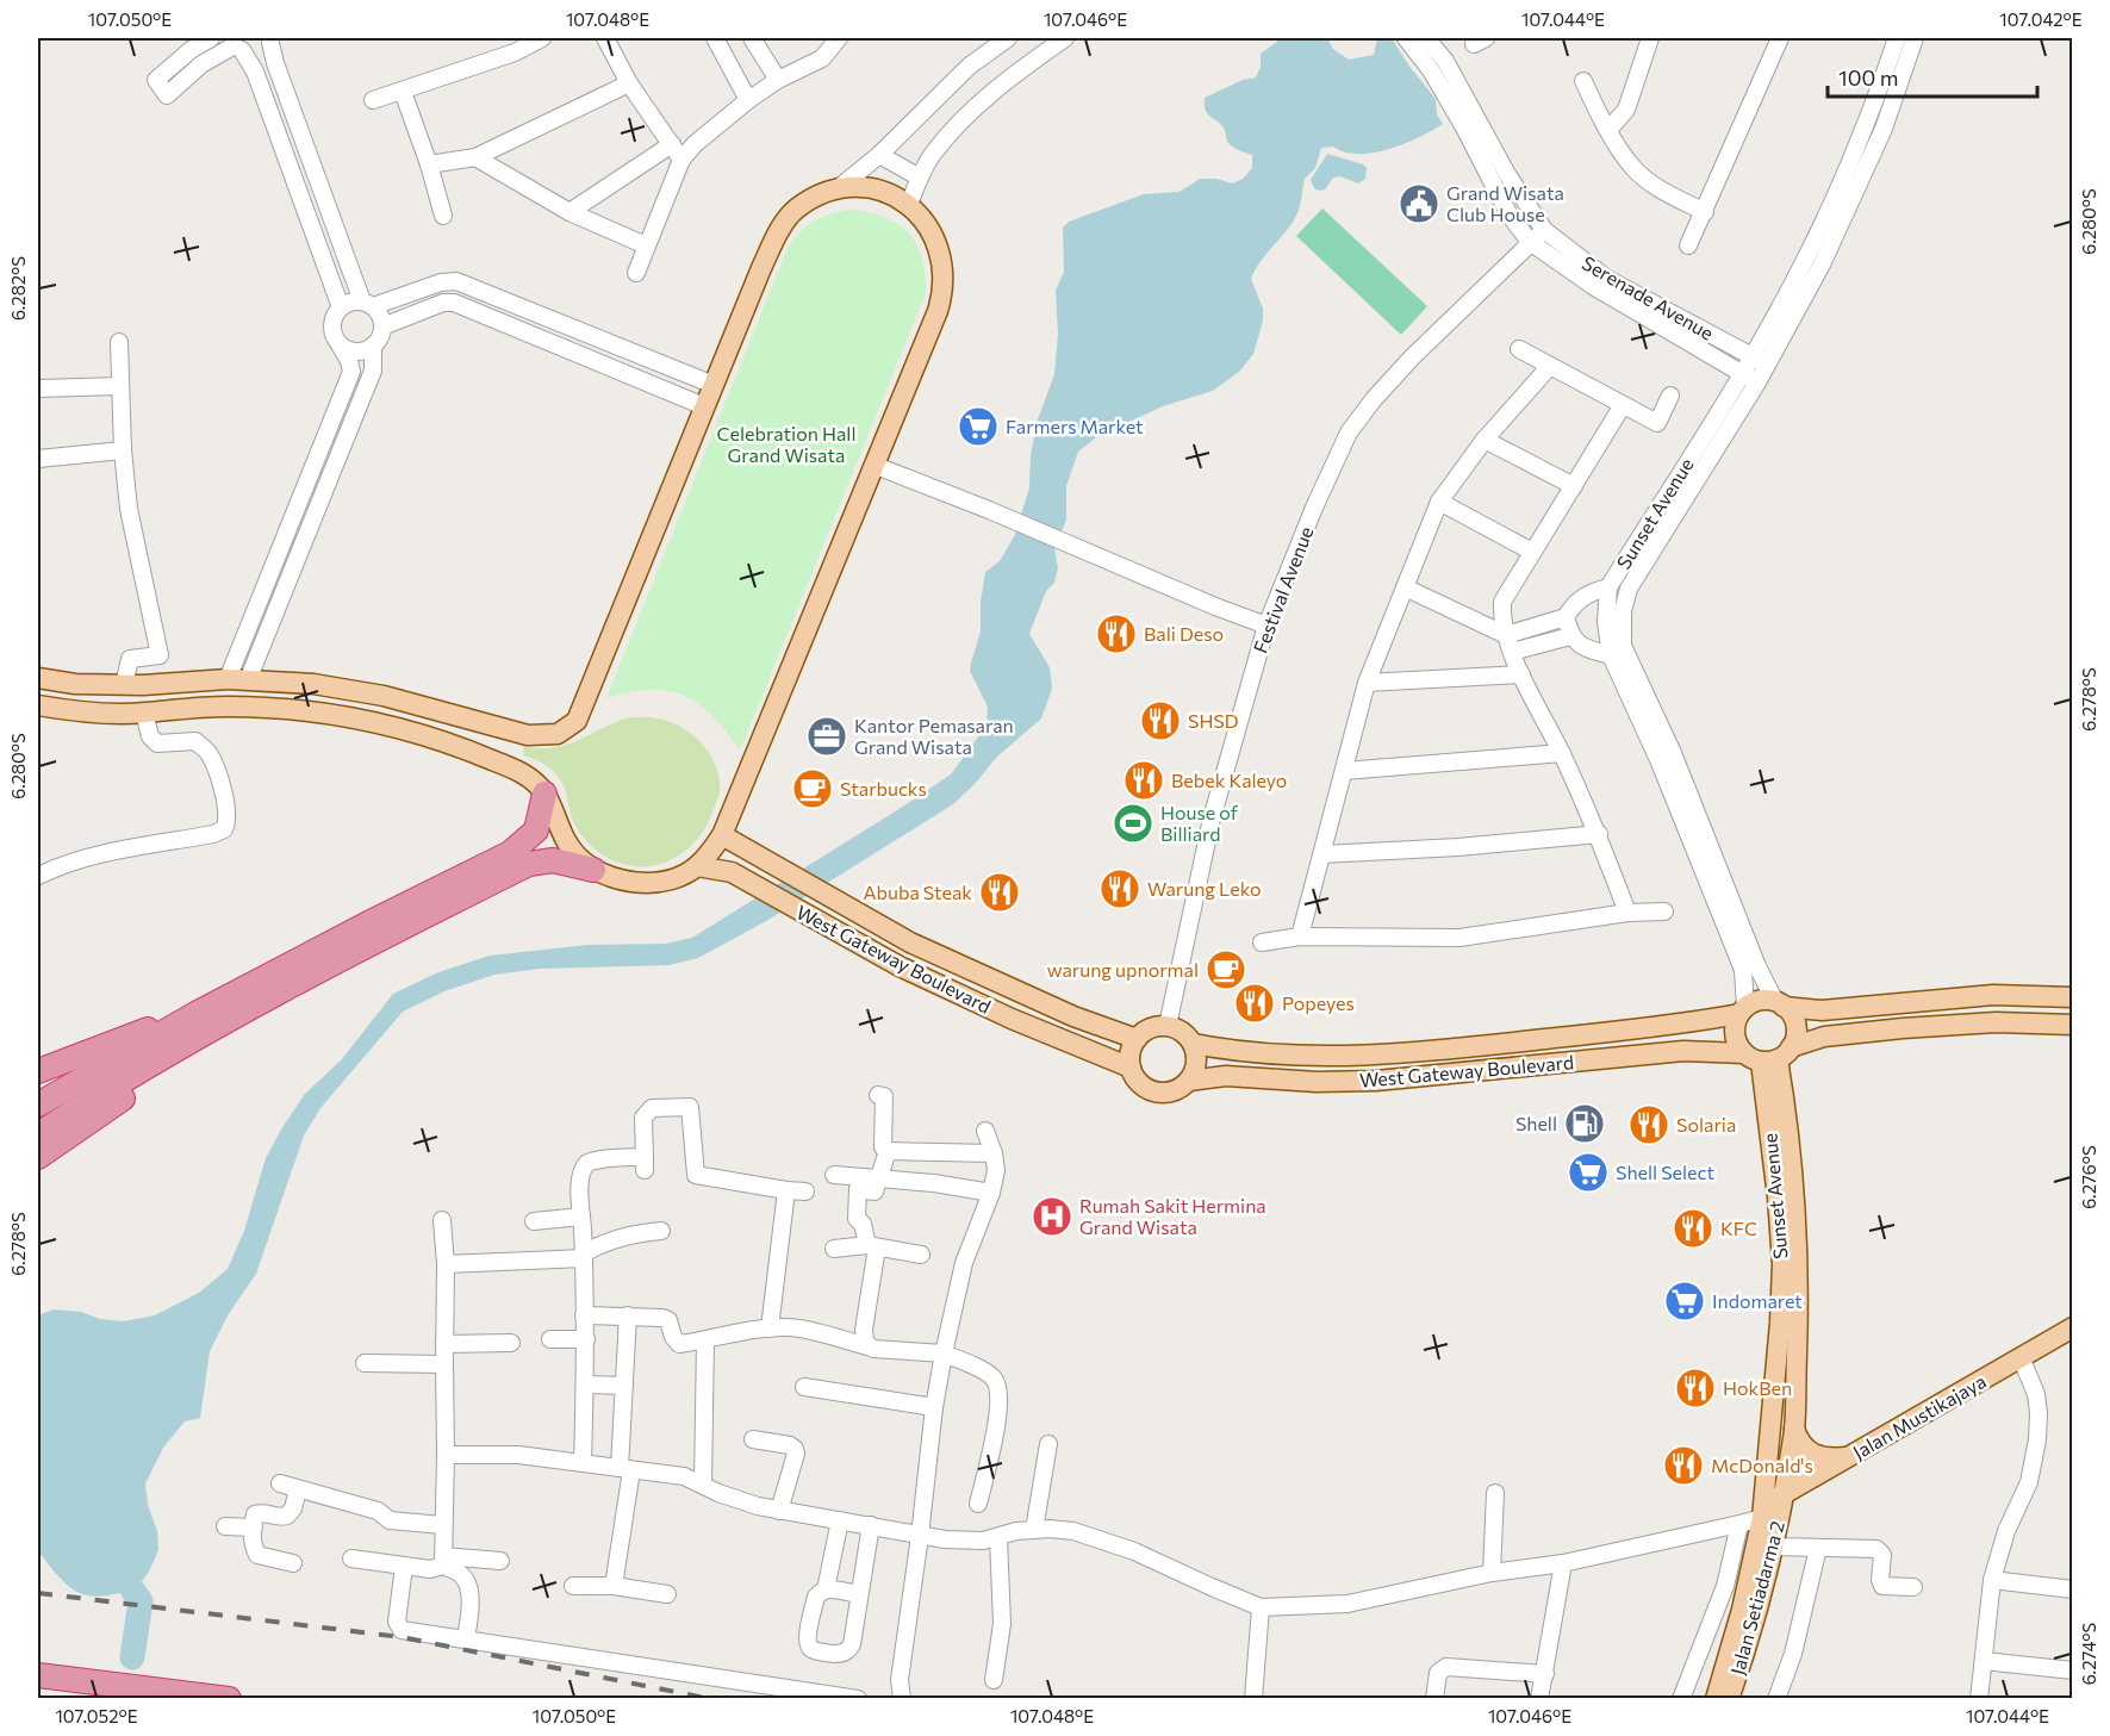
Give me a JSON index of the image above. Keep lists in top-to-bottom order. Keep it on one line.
{"streets":{"main road":["Sunset Avenue","West Gateway Boulevard","Jalan Mustikajaya","Jalan Setiadarma 2"],"street":["Serenade Avenue","Festival Avenue"]},"crossings":[["Serenade Avenue","Sunset Avenue"],["Serenade Avenue","Festival Avenue"],["Sunset Avenue","West Gateway Boulevard"],["Sunset Avenue","Jalan Mustikajaya"],["Sunset Avenue","Jalan Setiadarma 2"],["Festival Avenue","West Gateway Boulevard"],["Jalan Mustikajaya","Jalan Setiadarma 2"]],"parks":["Celebration Hall Grand Wisata"],"places":{"public building":["Grand Wisata Club House"],"supermarket":["Farmers Market","Shell Select","Indomaret"],"restaurant":["Bali Deso","SHSD","Bebek Kaleyo","Warung Leko","Abuba Steak","Popeyes","Solaria","KFC","HokBen","McDonald's"],"office":["Kantor Pemasaran Grand Wisata"],"cafe":["Starbucks","warung upnormal"],"sports":["House of Billiard"],"fuel station":["Shell"],"hospital":["Rumah Sakit Hermina Grand Wisata"]},"scale_bar":"100 m","coordinates":["107.050°E","107.048°E","107.046°E","107.044°E","107.042°E","6.280°S","6.282°S","6.278°S","6.276°S","6.274°S","107.052°E"]}
